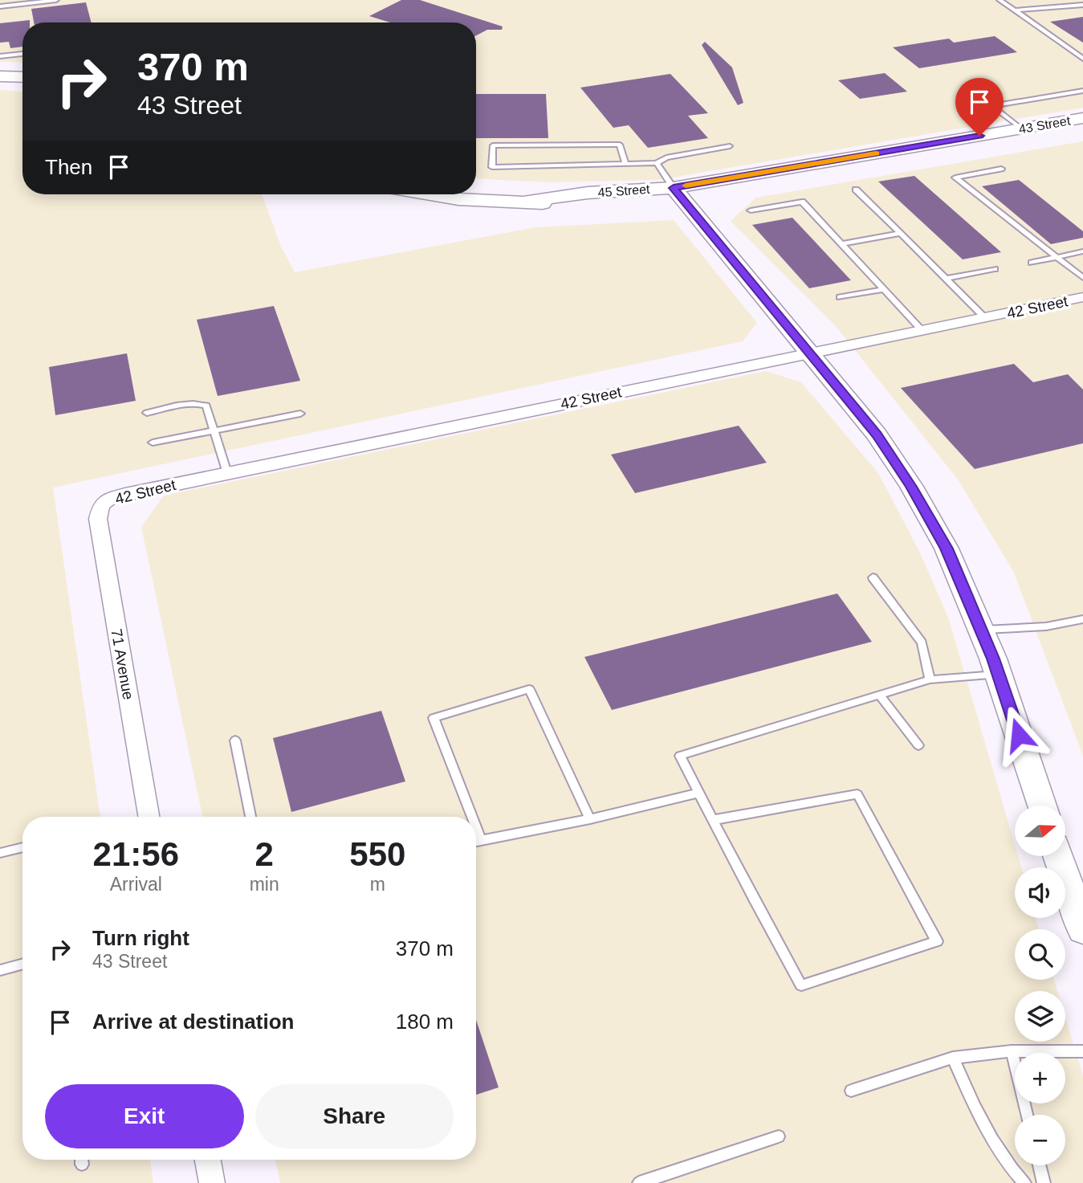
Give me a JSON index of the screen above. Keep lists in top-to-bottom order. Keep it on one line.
{"streets":{"street":["43 Street","45 Street","42 Street","71 Avenue"]},"crossings":[["43 Street","45 Street"],["42 Street","71 Avenue"]],"north":"right","page":{"turn":["370 m","43 Street"],"then":"Then","map_buttons":["+","−"],"eta":["21:56","Arrival","2","min","550","m"],"list":[{"name":"Turn right","note":"43 Street","value":"370 m"},{"name":"Arrive at destination","value":"180 m"}],"buttons":["Exit","Share"]}}
